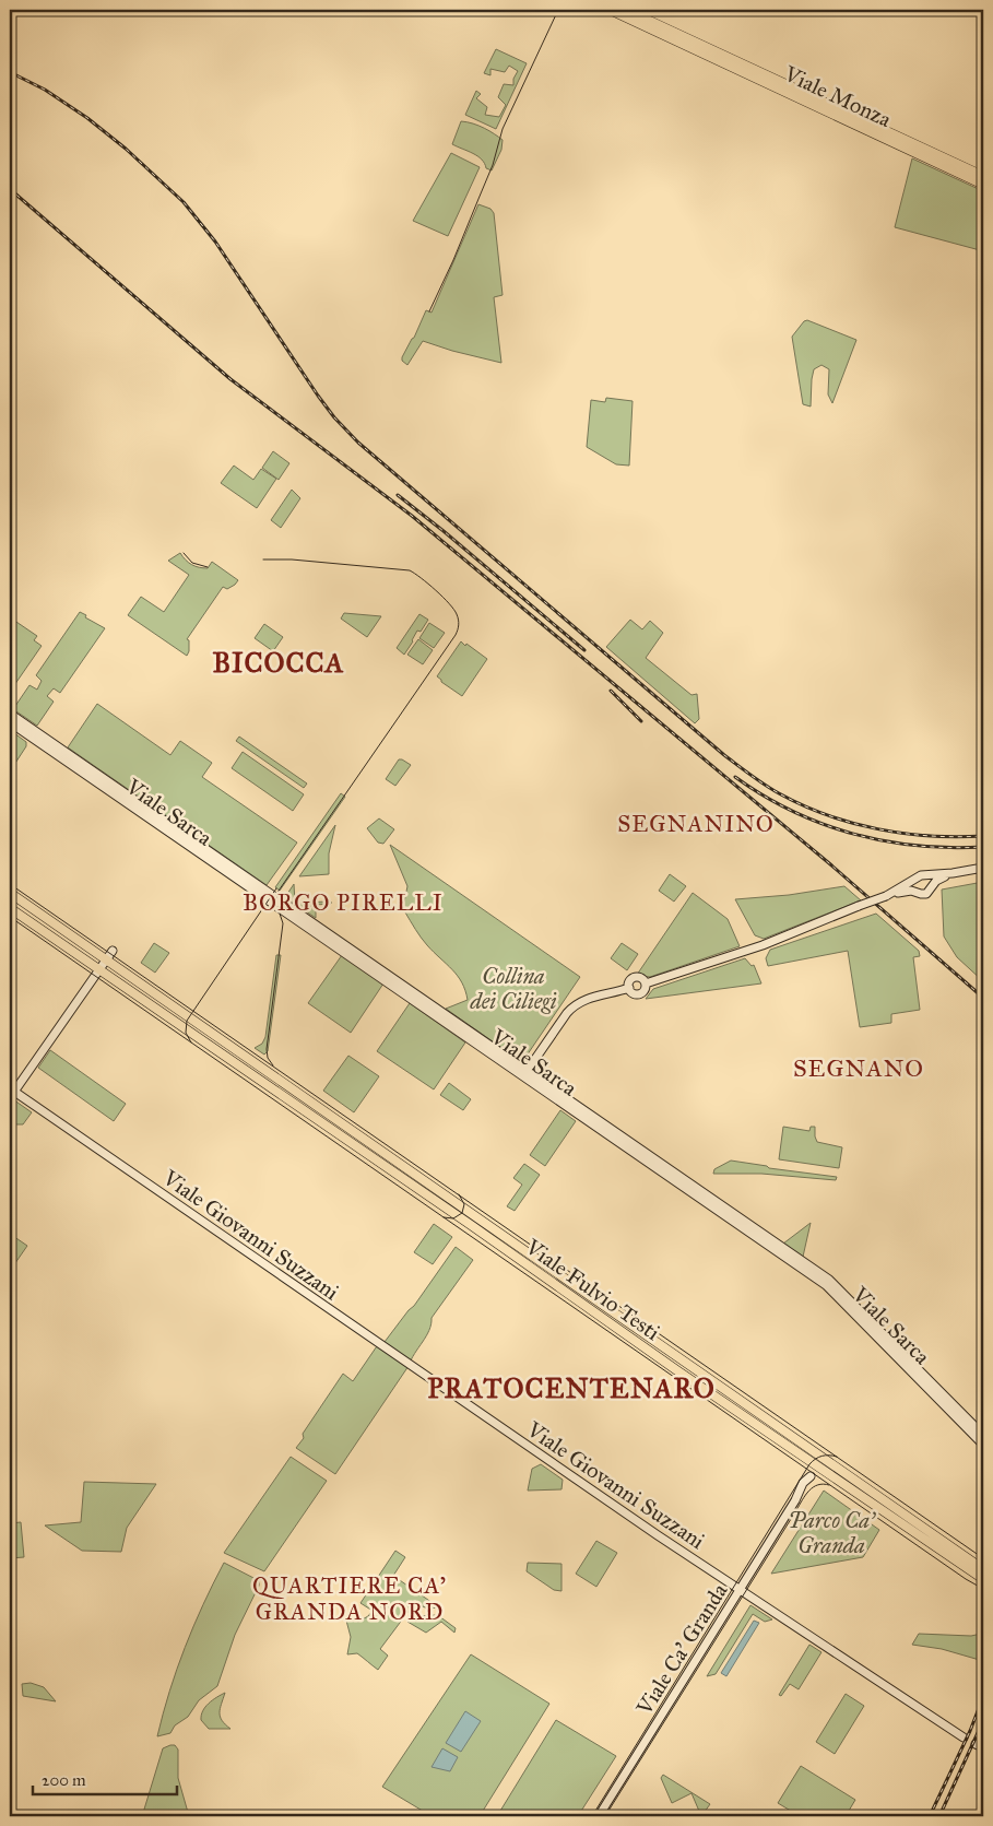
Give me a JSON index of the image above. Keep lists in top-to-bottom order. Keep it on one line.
{"streets":{"main road":["Viale Monza","Viale Fulvio Testi","Viale Ca' Granda"],"street":["Viale Sarca","Viale Giovanni Suzzani"]},"crossings":[["Viale Giovanni Suzzani","Viale Ca' Granda"],["Viale Fulvio Testi","Viale Ca' Granda"]],"districts":["BICOCCA","SEGNANINO","BORGO PIRELLI","SEGNANO","PRATOCENTENARO","QUARTIERE CA' GRANDA NORD"],"parks":["Collina dei Ciliegi","Parco Ca' Granda"],"scale_bar":"200 m"}
